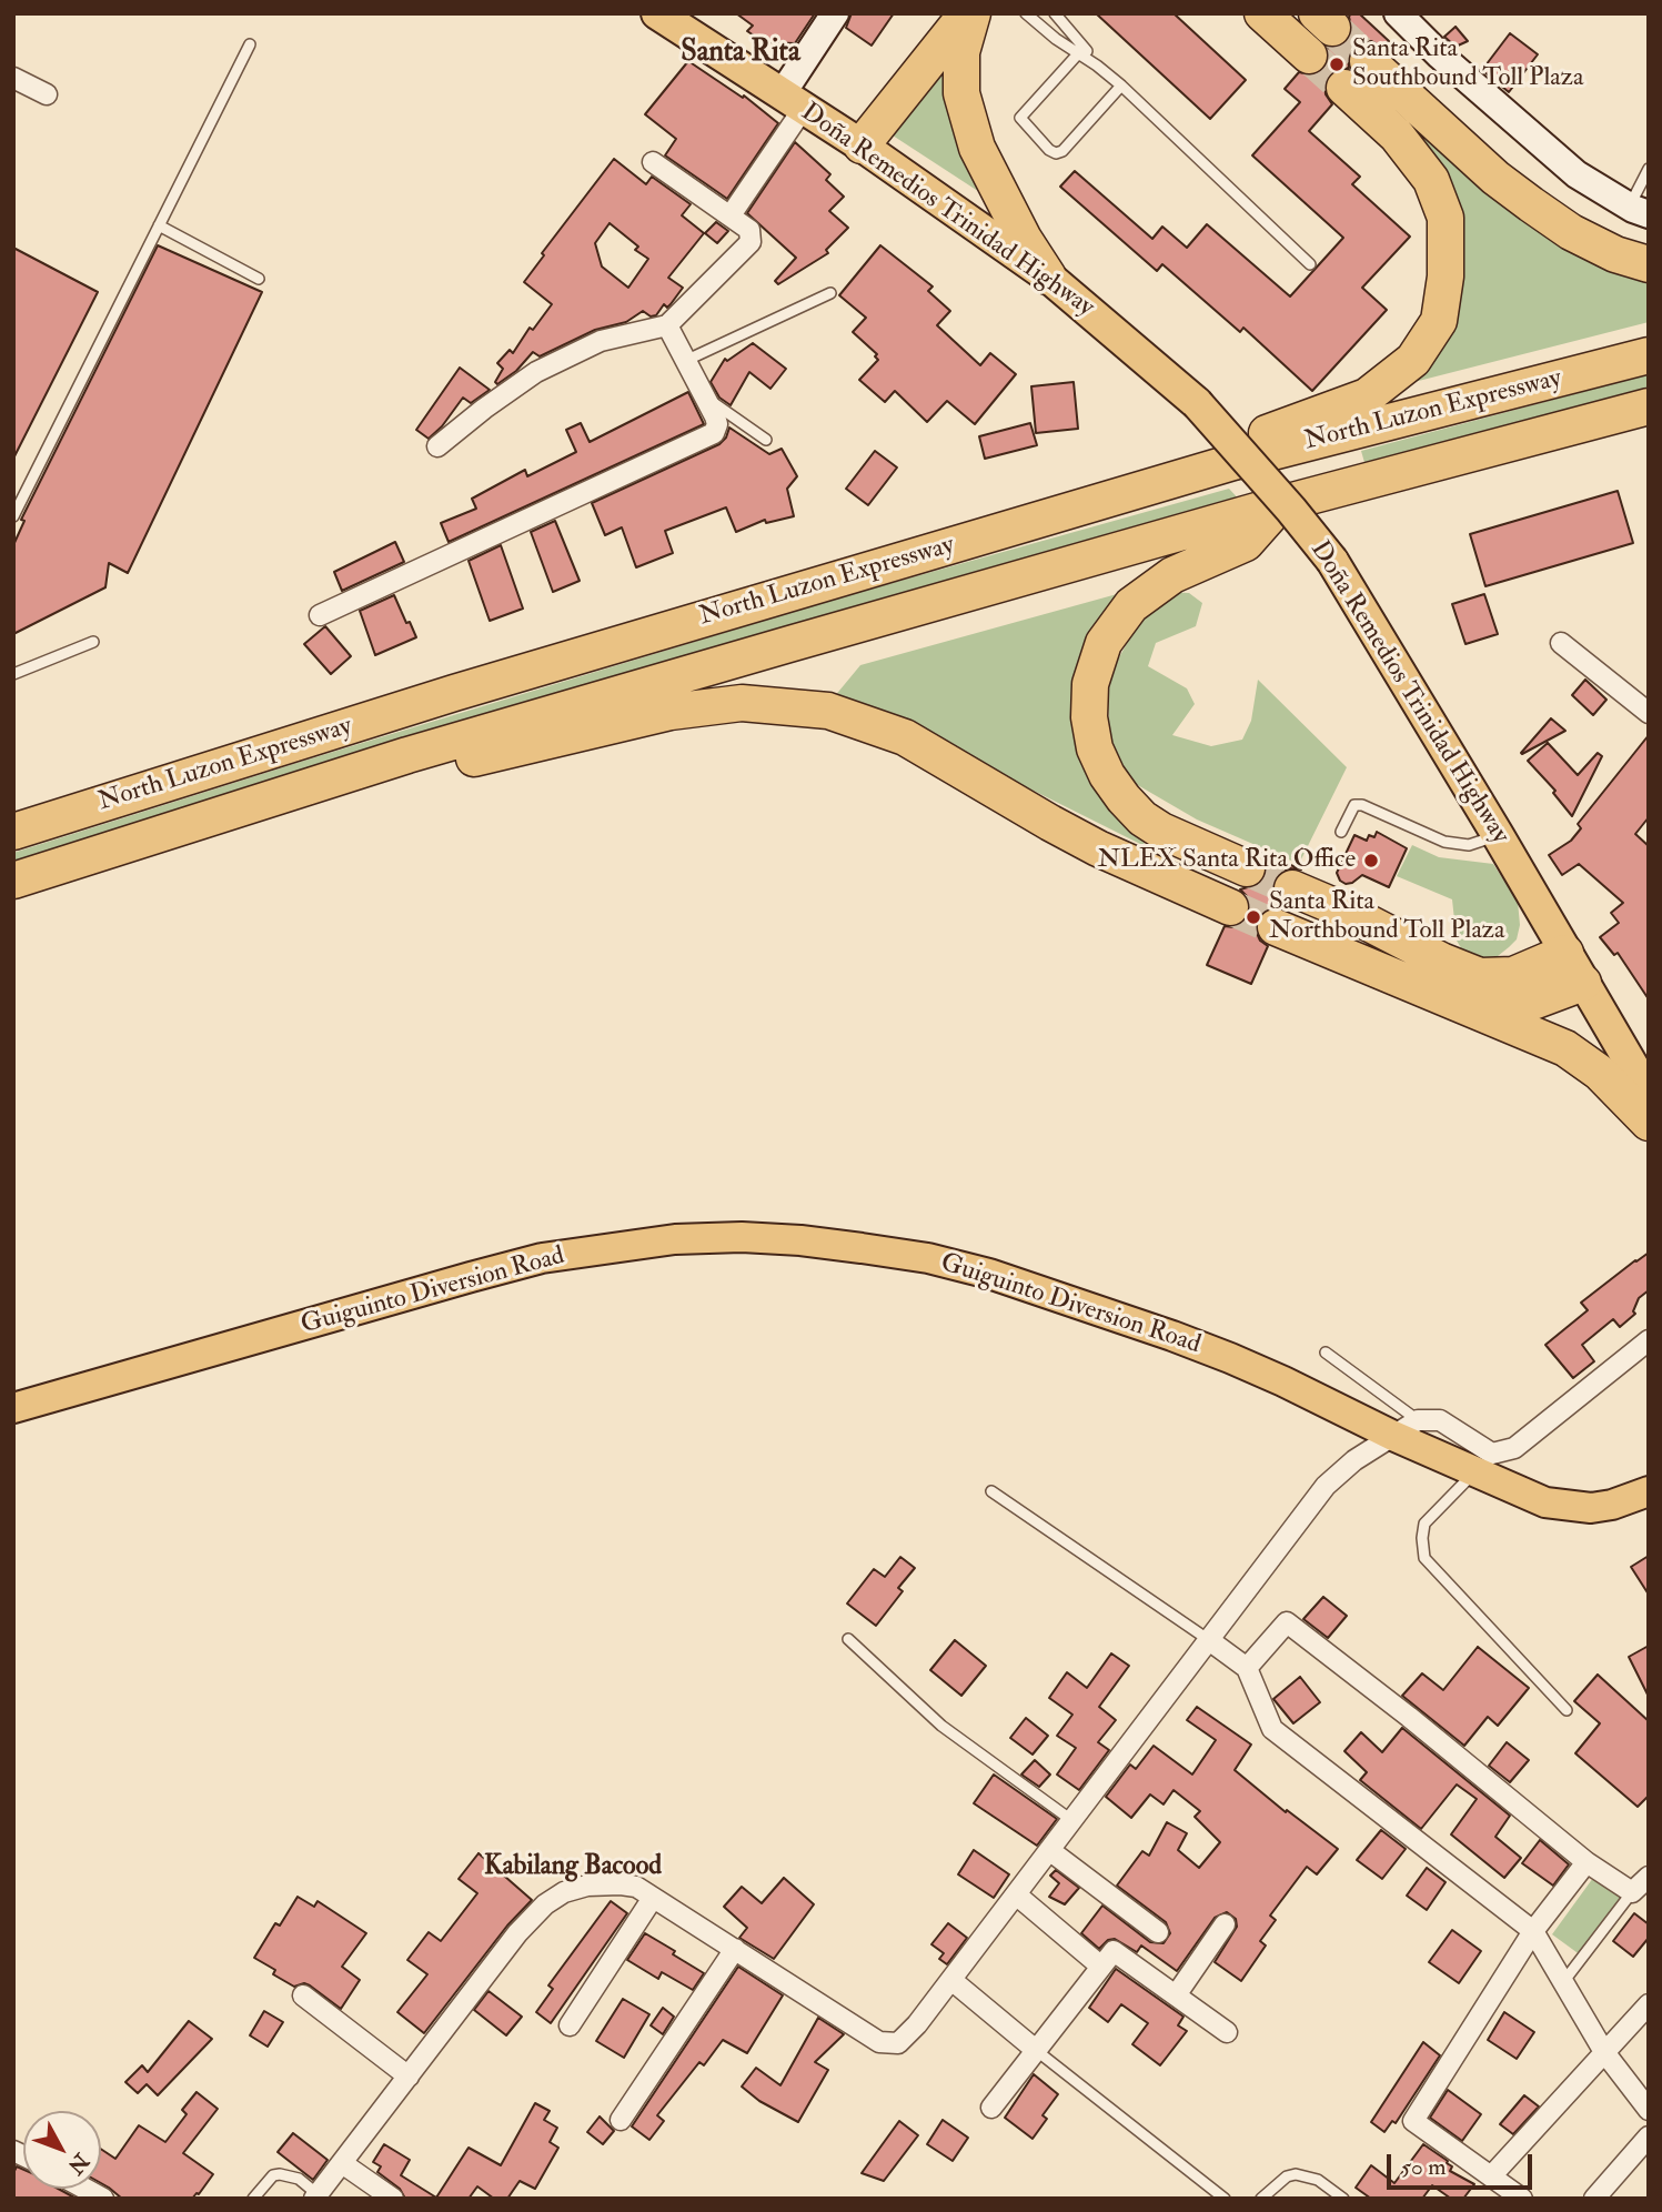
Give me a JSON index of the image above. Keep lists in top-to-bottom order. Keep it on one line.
{"streets":{"highway":["Doña Remedios Trinidad Highway","North Luzon Expressway"],"main road":["Guiguinto Diversion Road"]},"districts":["Santa Rita","Kabilang Bacood"],"places":["Santa Rita Southbound Toll Plaza","NLEX Santa Rita Office","Santa Rita Northbound Toll Plaza"],"scale_bar":"50 m","north":"bottom right"}
